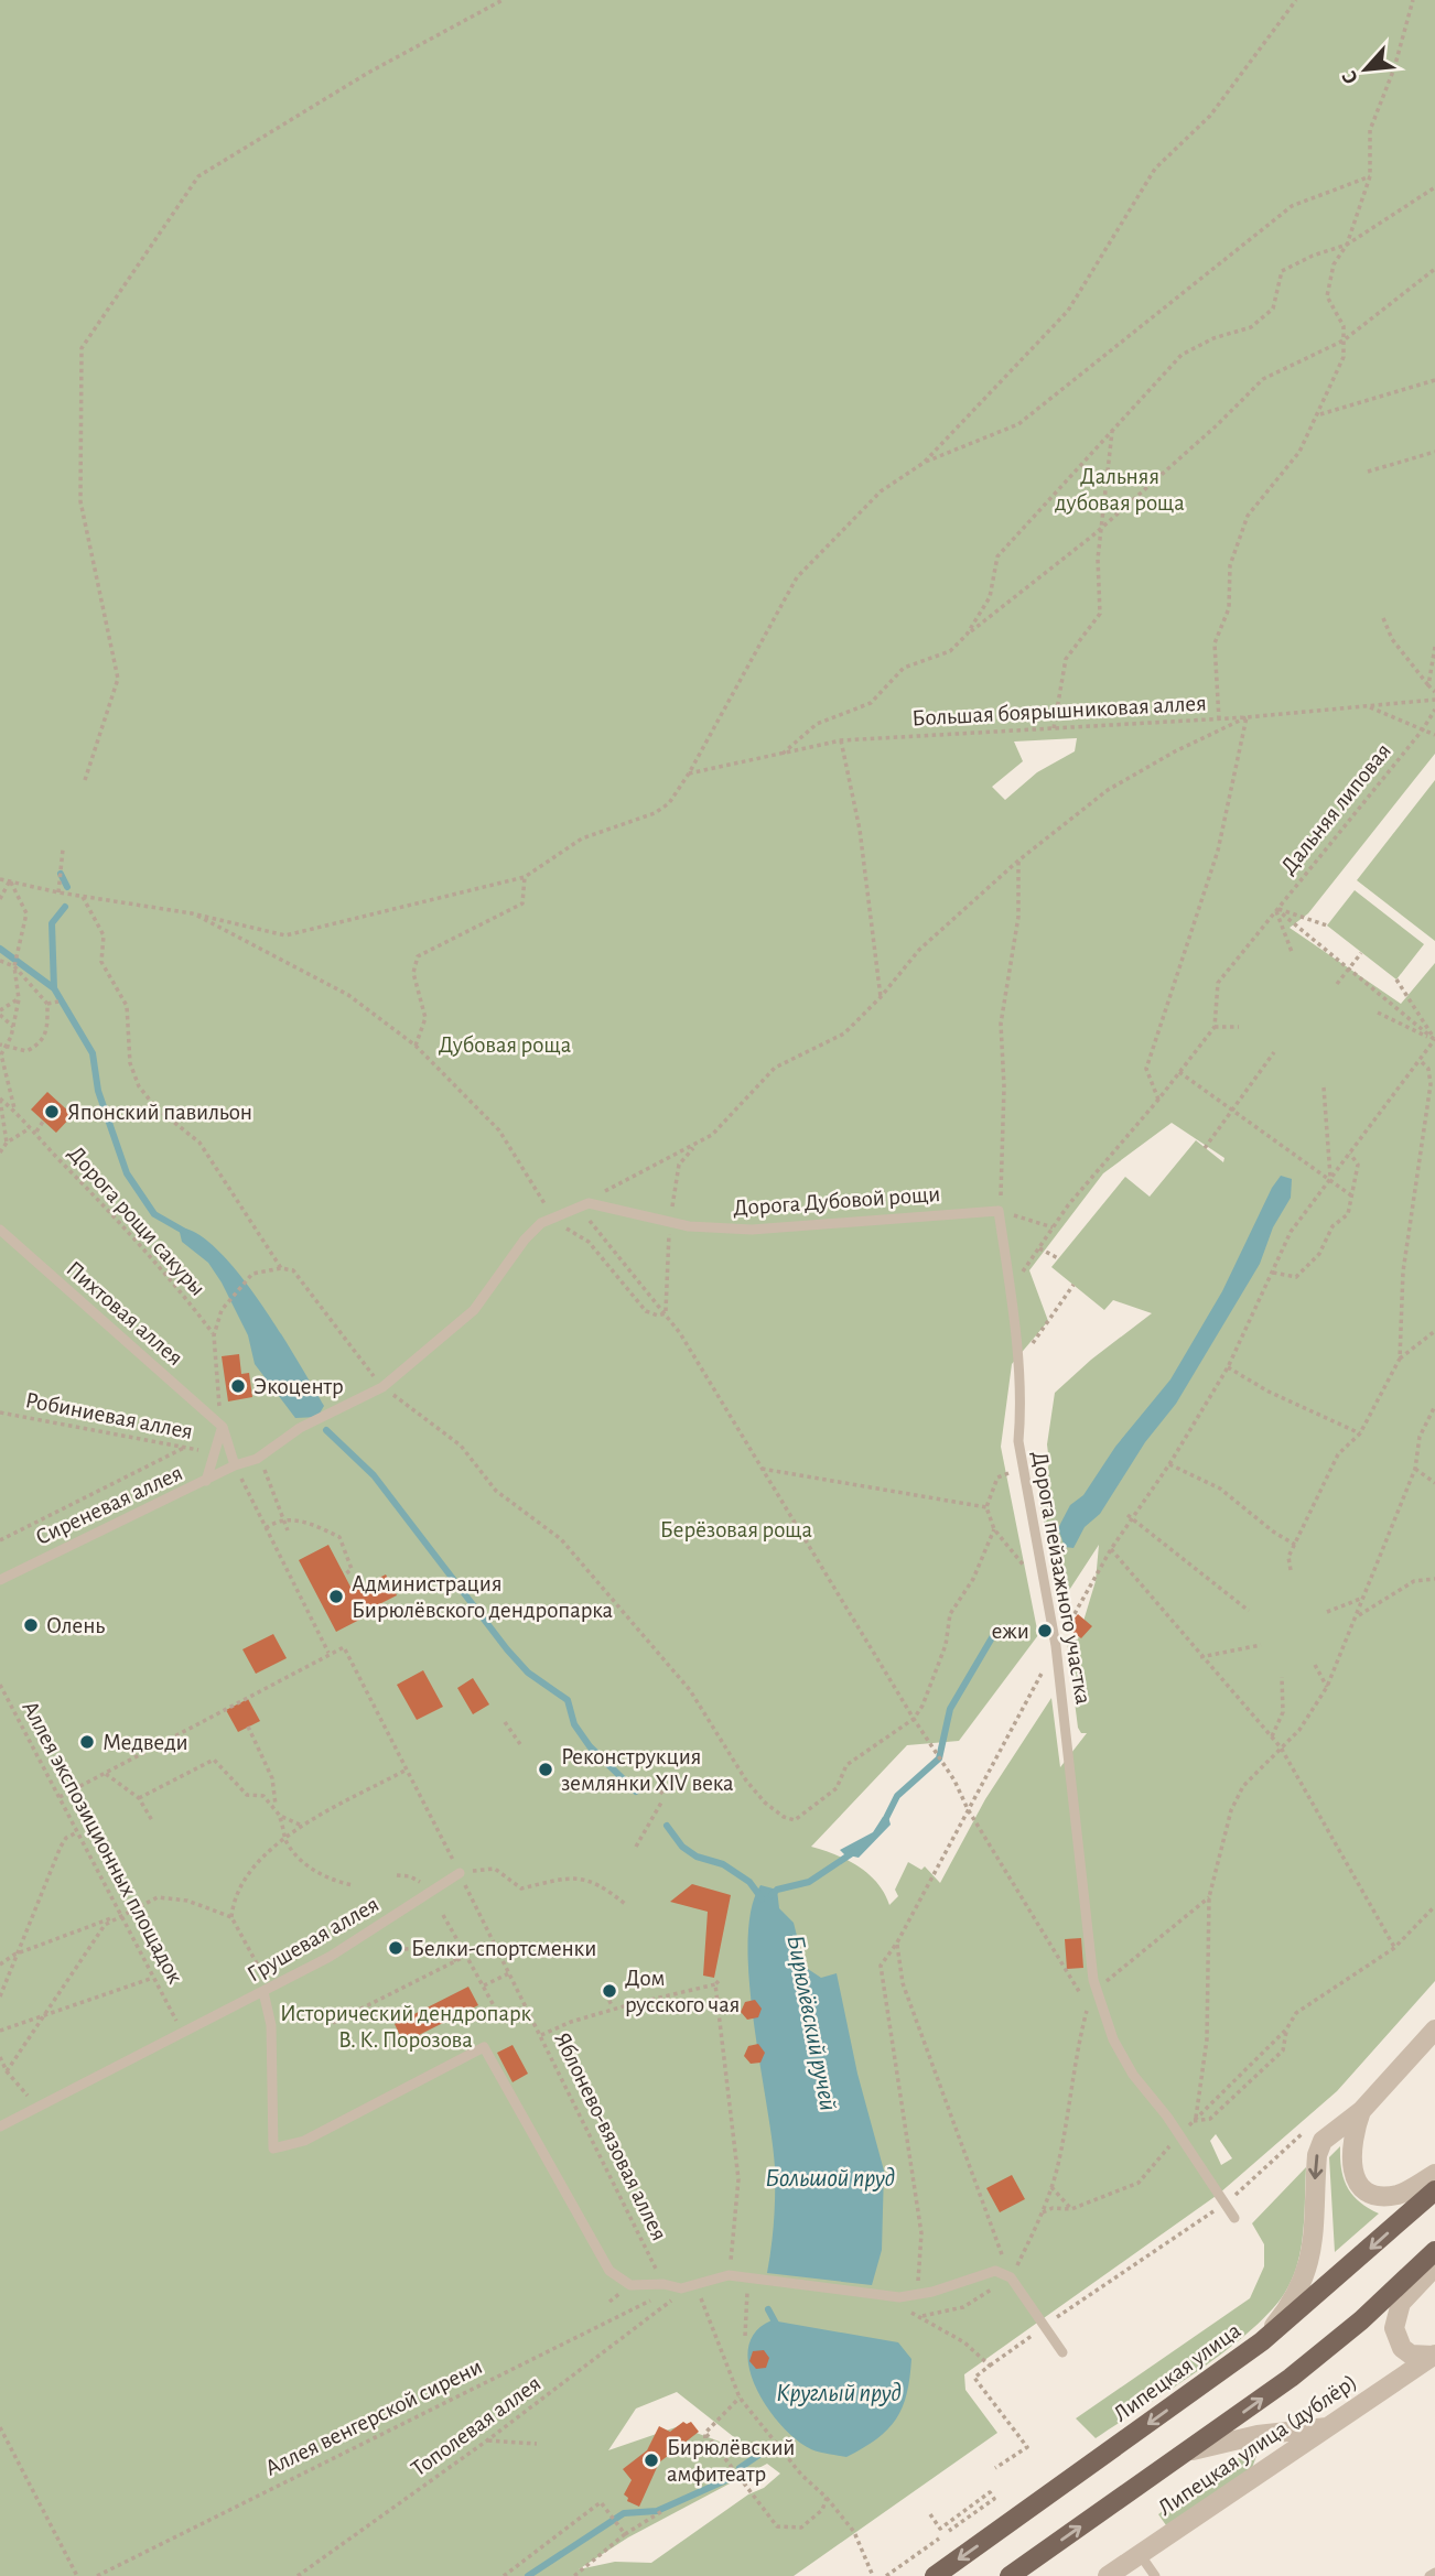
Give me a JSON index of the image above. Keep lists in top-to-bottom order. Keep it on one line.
{"streets":{"main road":["Липецкая улица"],"street":["Липецкая улица (дублёр)"],"lane":["Дорога Дубовой рощи","Пихтовая аллея","Сиреневая аллея","Дорога пейзажного участка","Грушевая аллея"],"path":["Большая боярышниковая аллея","Дальняя липовая","Дорога рощи сакуры","Робиниевая аллея","Аллея экспозиционных площадок","Яблонево-вязовая аллея","Аллея венгерской сирени","Тополевая аллея"]},"crossings":[["Дорога Дубовой рощи","Сиреневая аллея"],["Дорога Дубовой рощи","Дорога пейзажного участка"],["Грушевая аллея","Яблонево-вязовая аллея"],["Яблонево-вязовая аллея","Аллея венгерской сирени"]],"water":["Бирюлёвский ручей","Большой пруд","Круглый пруд"],"parks":["Дальняя дубовая роща","Дубовая роща","Берёзовая роща","Исторический дендропарк В. К. Порозова"],"places":["Японcкий павильон","Экоцентр","Администрация Бирюлёвского дендропарка","Олень","ежи","Медведи","Реконструкция землянки XIV века","Белки-спортсменки","Дом русского чая","Бирюлёвский амфитеатр"],"north":"bottom left"}
